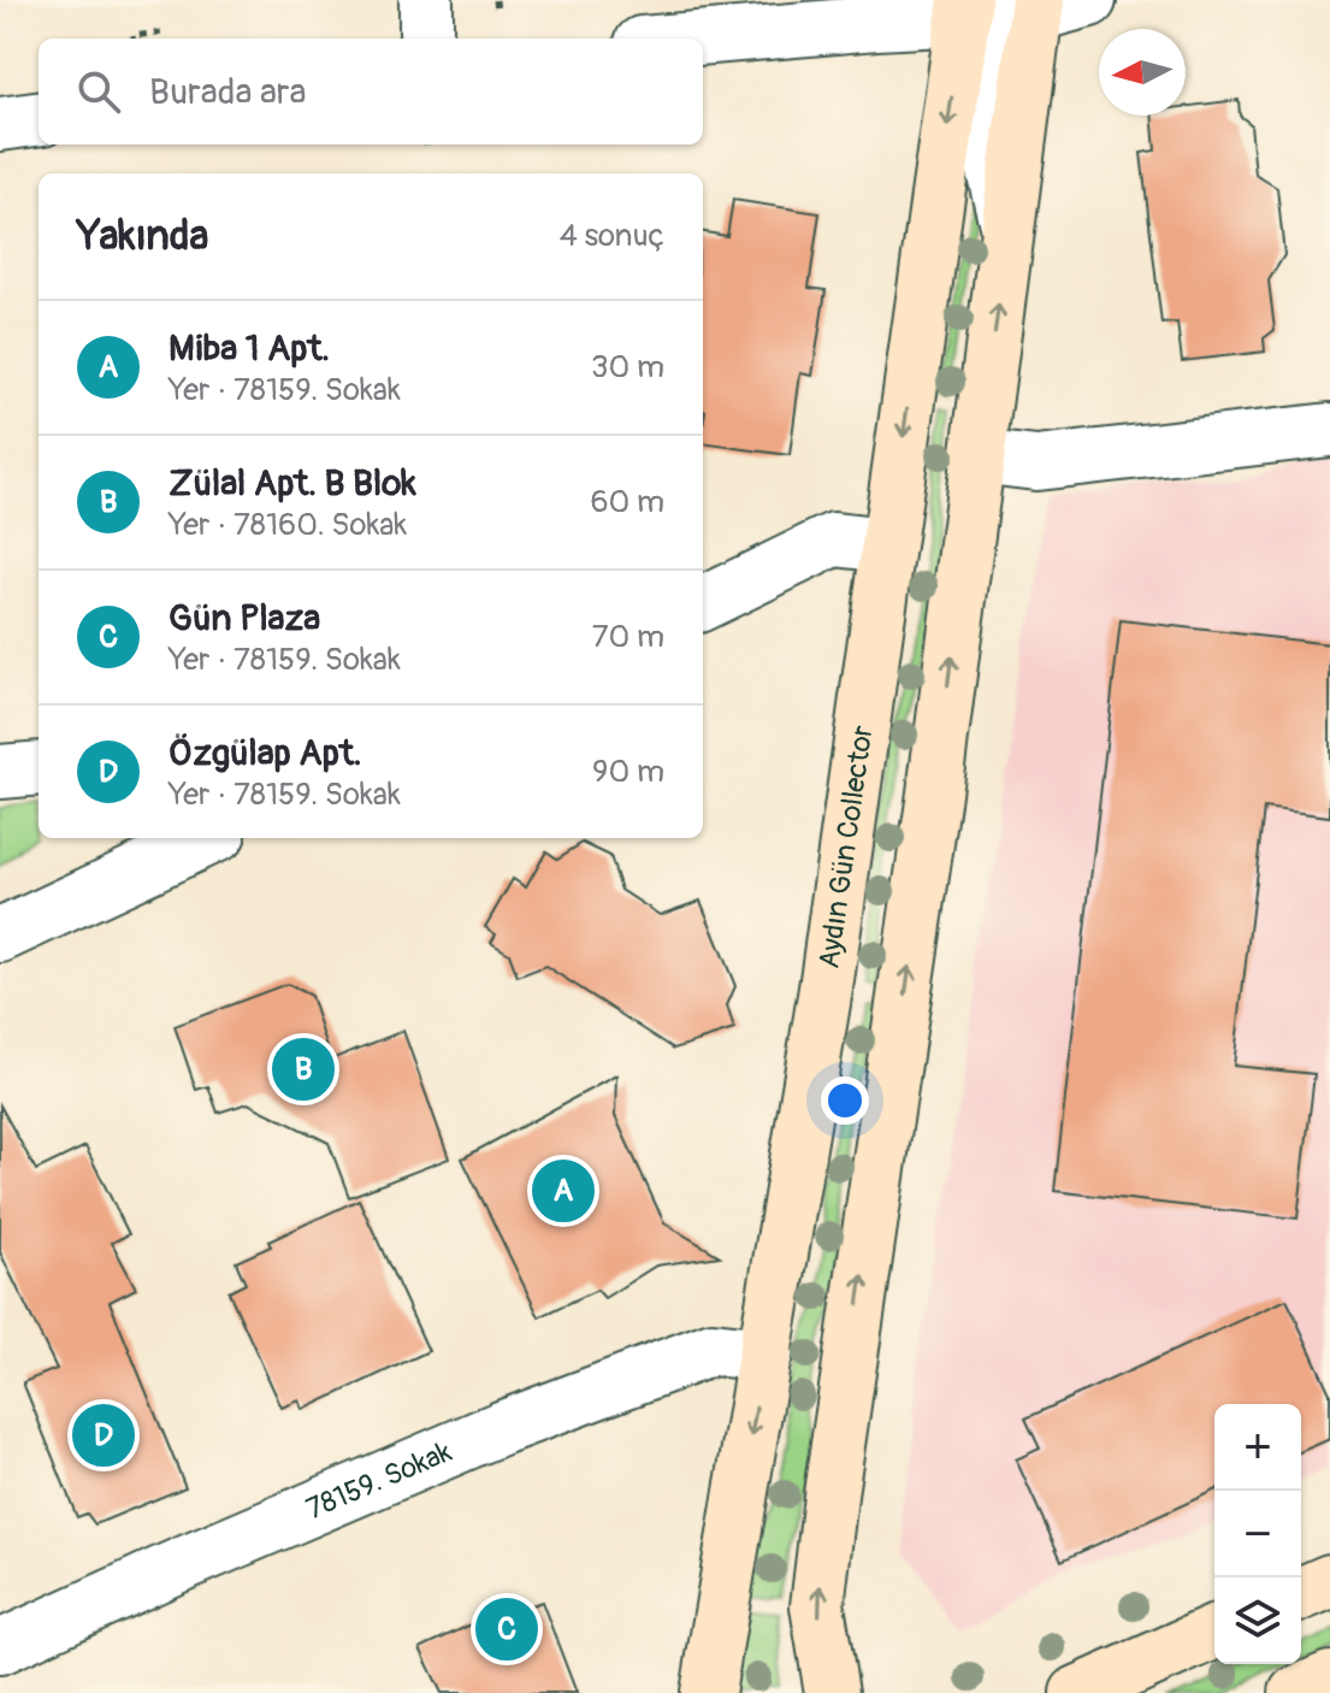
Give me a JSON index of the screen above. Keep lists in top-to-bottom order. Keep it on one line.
{"streets":{"main road":["Aydın Gün Collector"],"street":["78159. Sokak"]},"crossings":[["Aydın Gün Collector","78159. Sokak"]],"north":"left","page":{"search":"Burada ara","heading":["Yakında","4 sonuç"],"list":[{"mark":"A","name":"Miba 1 Apt.","note":"Yer · 78159. Sokak","value":"30 m"},{"mark":"B","name":"Zülal Apt. B Blok","note":"Yer · 78160. Sokak","value":"60 m"},{"mark":"C","name":"Gün Plaza","note":"Yer · 78159. Sokak","value":"70 m"},{"mark":"D","name":"Özgülap Apt.","note":"Yer · 78159. Sokak","value":"90 m"}],"pins":["B","A","D","C"],"map_buttons":["+","−"]}}
